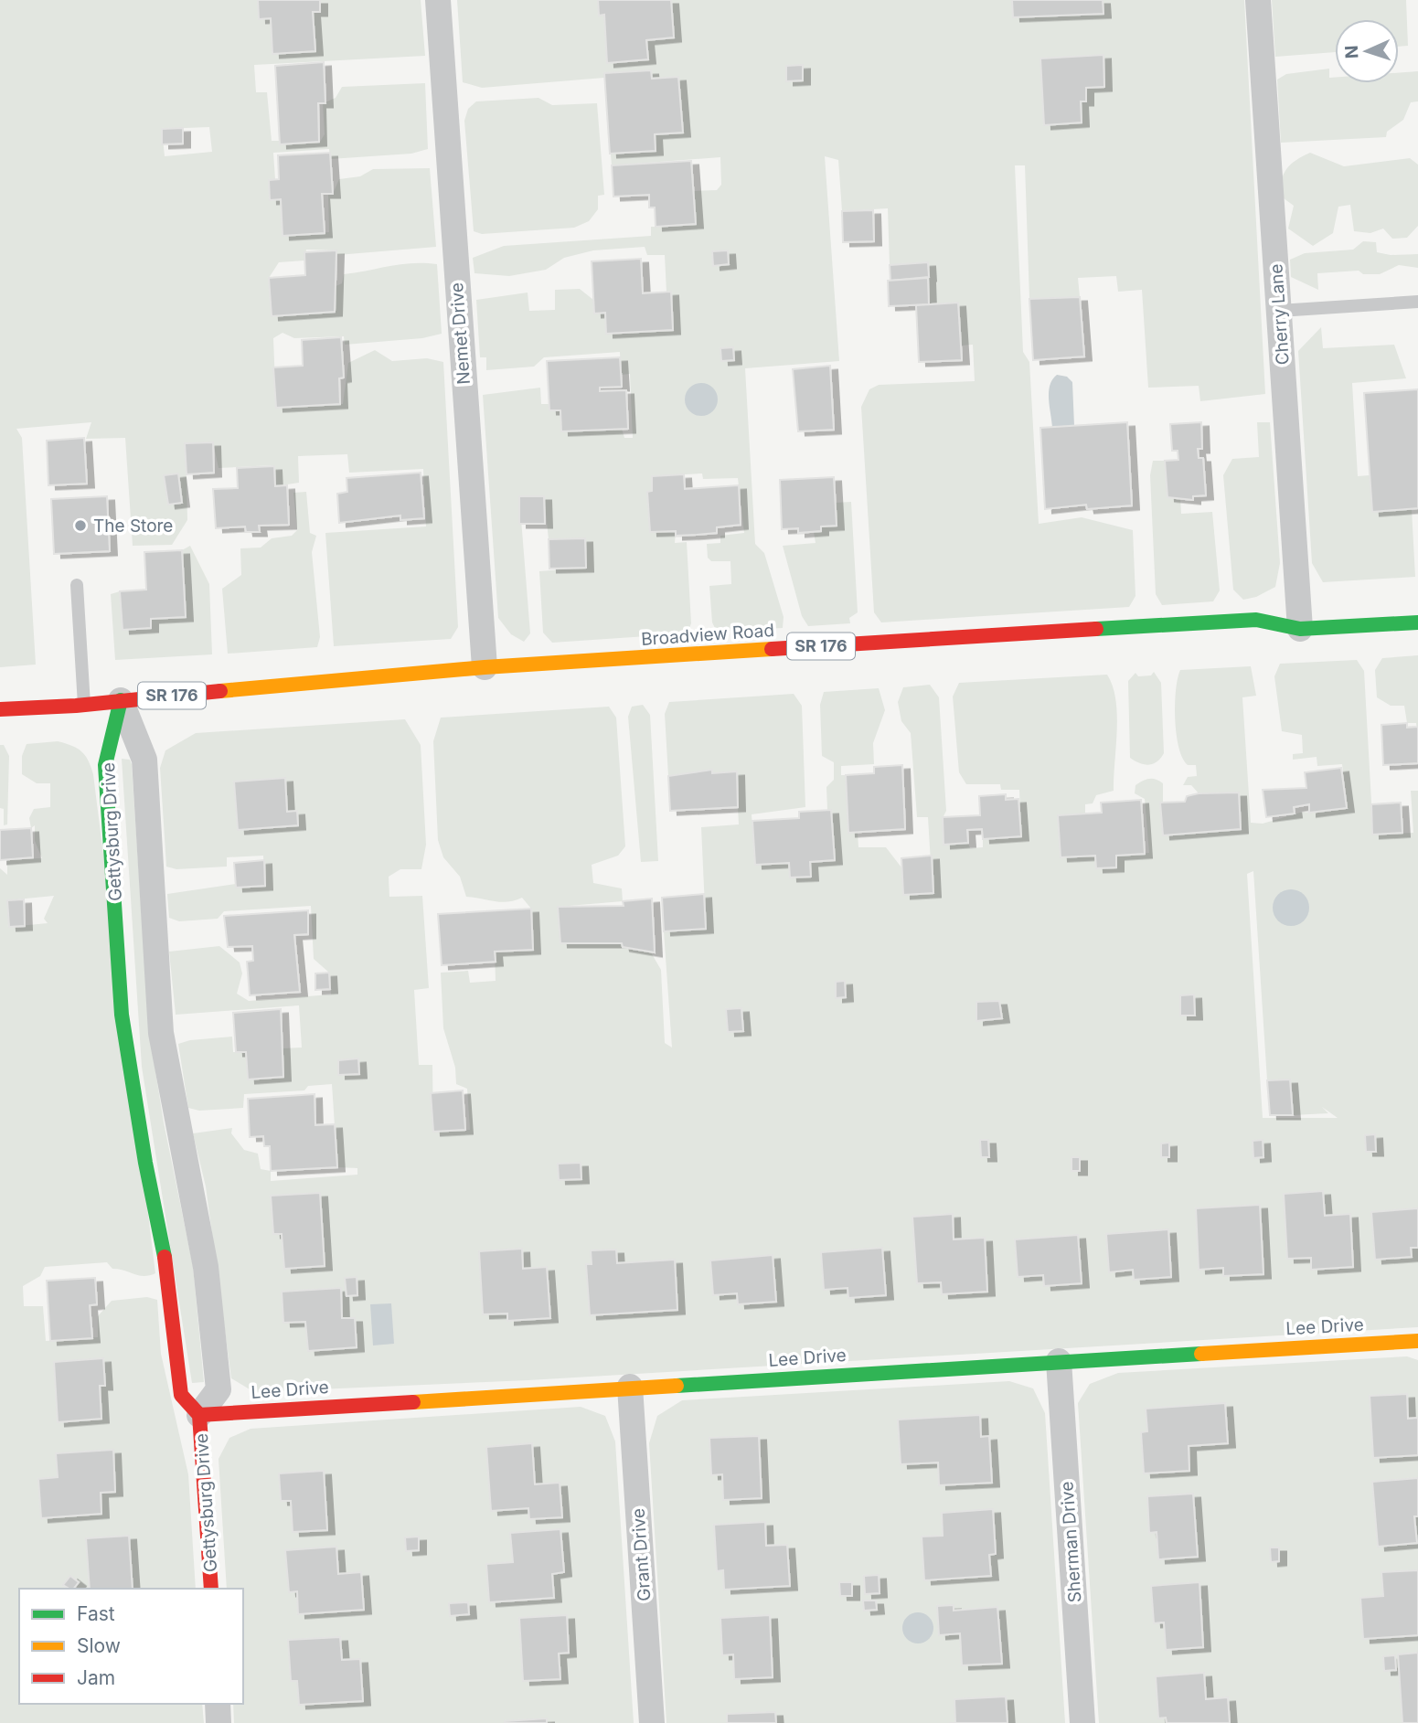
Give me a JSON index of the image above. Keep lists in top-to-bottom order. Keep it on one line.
{"streets":{"street":["Cherry Lane","Nemet Drive","Broadview Road","SR 176","Gettysburg Drive","Lee Drive","Sherman Drive","Grant Drive"]},"crossings":[["Cherry Lane","Broadview Road"],["Nemet Drive","Broadview Road"],["Broadview Road","Gettysburg Drive"],["Gettysburg Drive","Lee Drive"],["Lee Drive","Sherman Drive"],["Lee Drive","Grant Drive"]],"places":["The Store"],"legend":["Fast","Slow","Jam"],"north":"left"}
